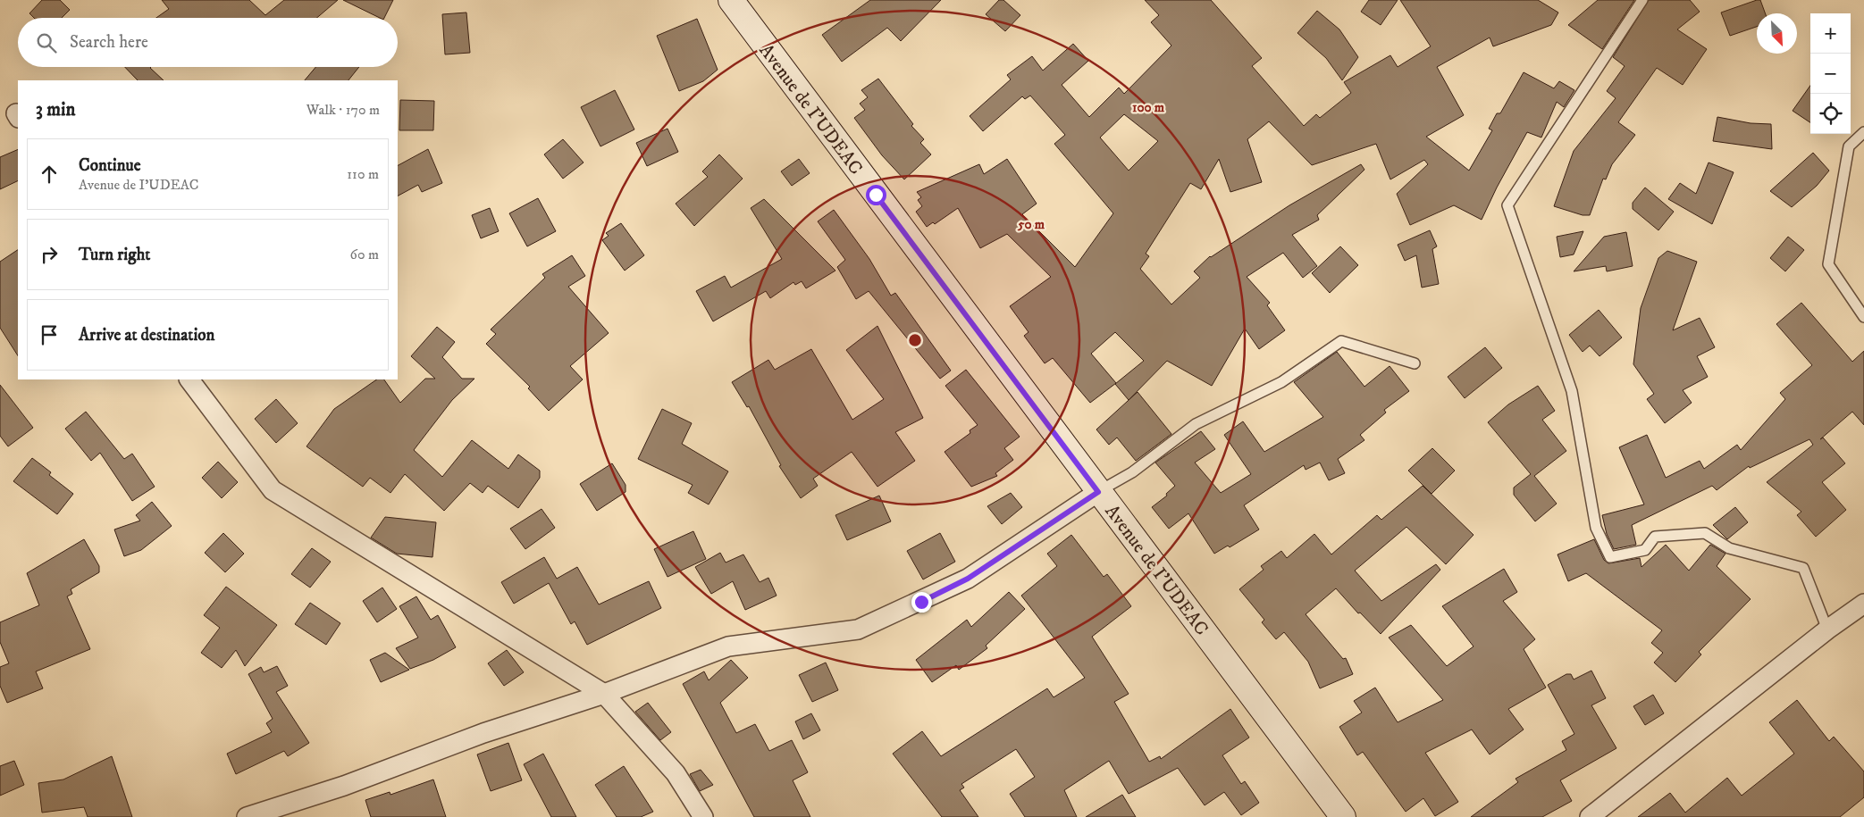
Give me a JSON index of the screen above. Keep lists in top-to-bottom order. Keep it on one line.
{"streets":{"main road":["Avenue de I'UDEAC"]},"north":"bottom right","page":{"map_buttons":["+","−"],"search":"Search here","heading":["3 min","Walk · 170 m"],"list":[["Continue","Avenue de I'UDEAC","110 m"],["Turn right","60 m"],"Arrive at destination"]},"rings":["100 m","50 m"]}
